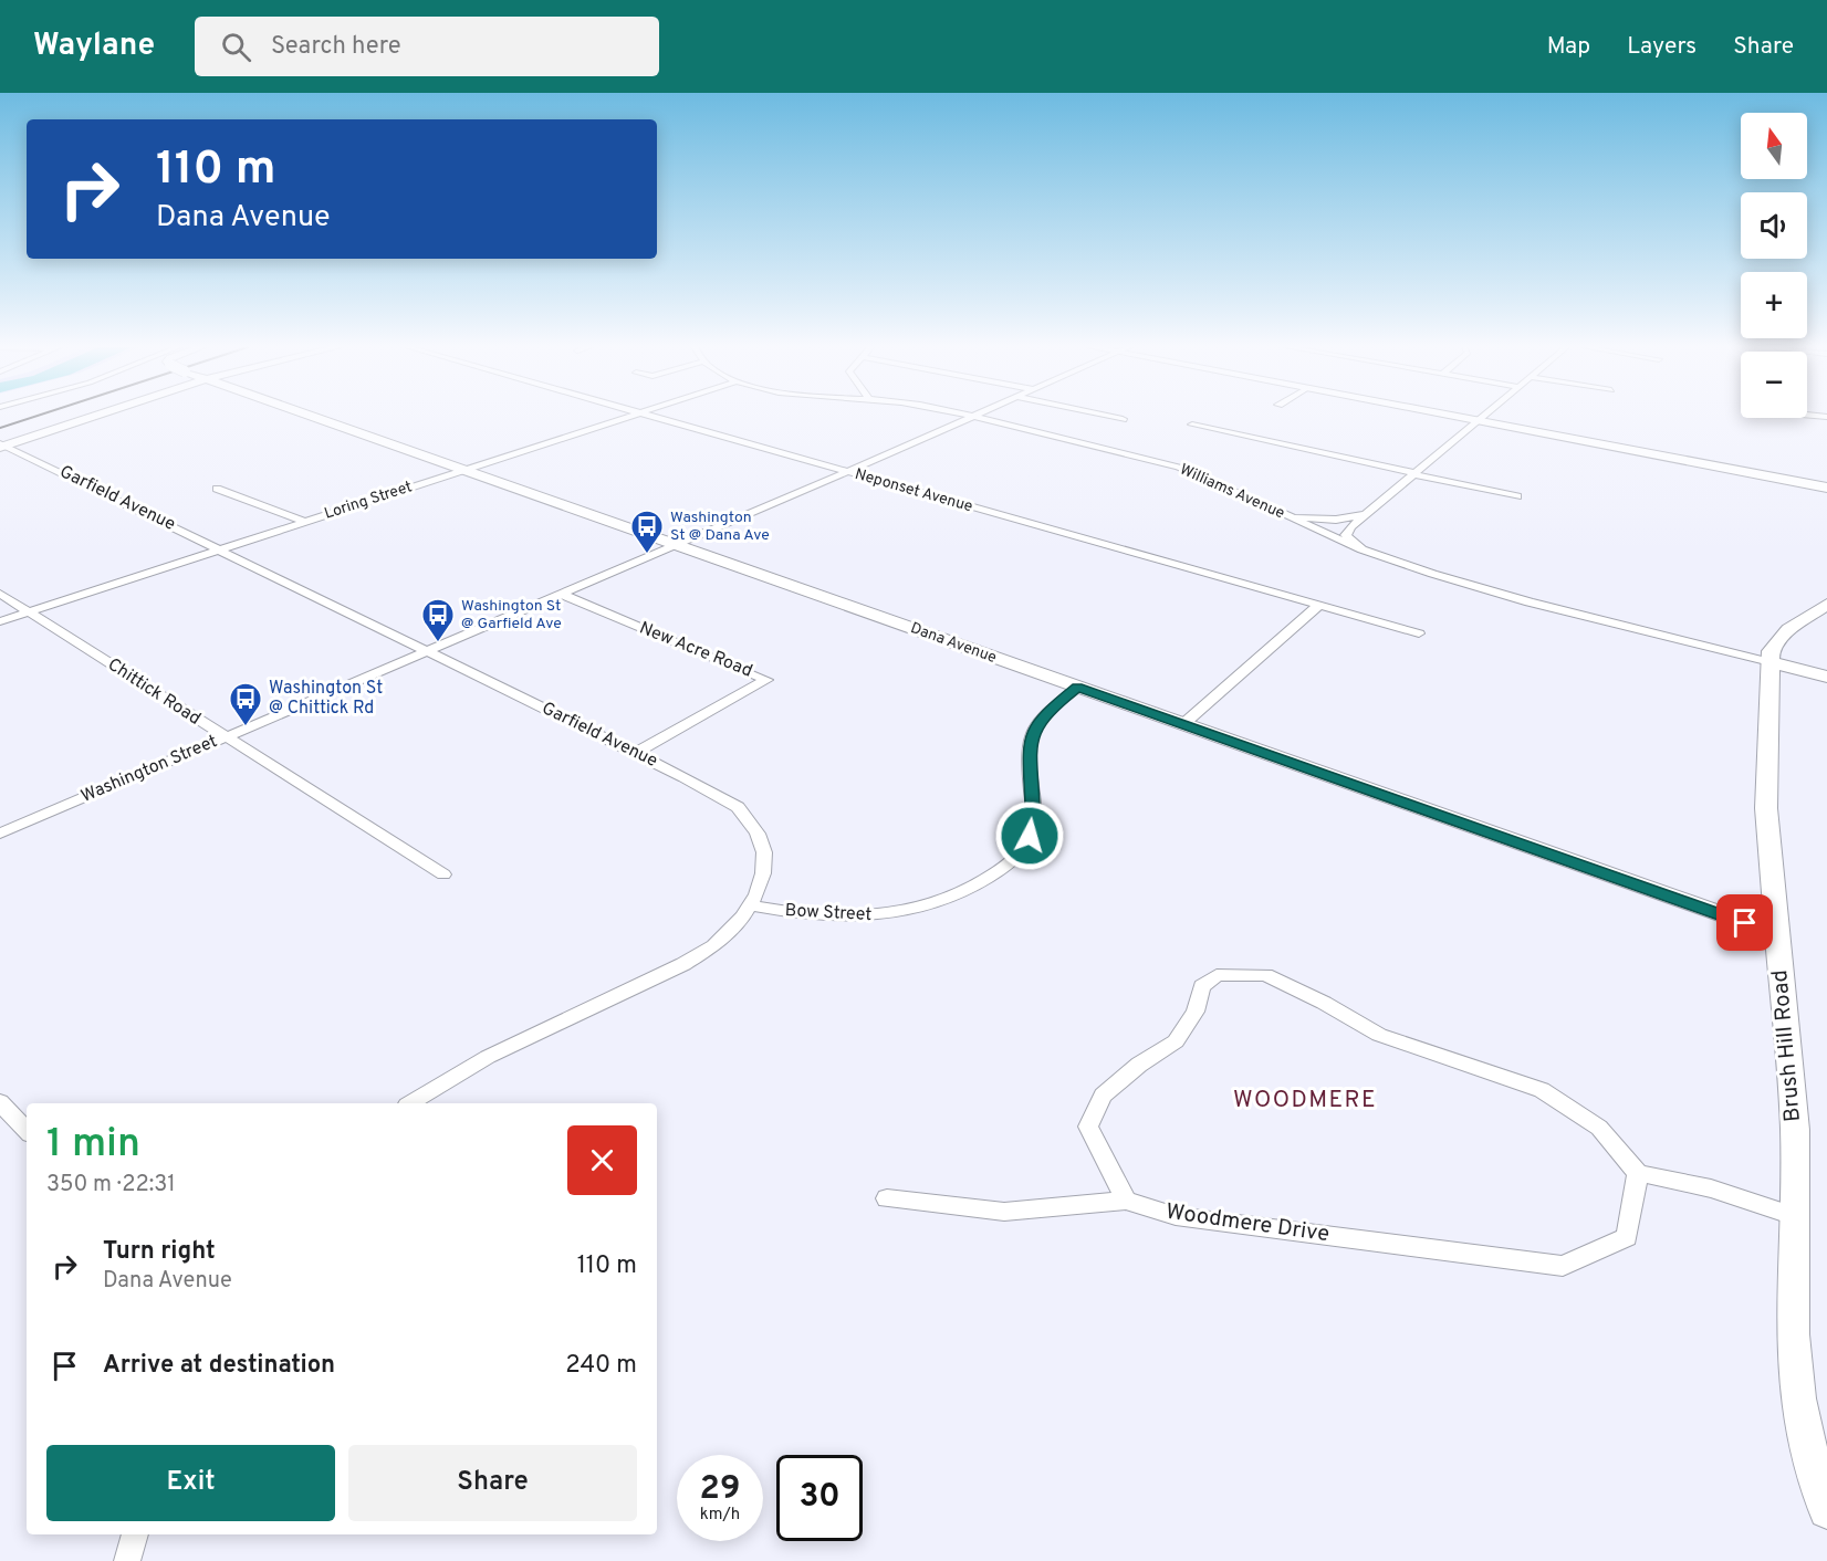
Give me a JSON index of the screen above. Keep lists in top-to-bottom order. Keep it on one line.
{"streets":{"street":["Neponset Avenue","Williams Avenue","Garfield Avenue","Loring Street","Dana Avenue","New Acre Road","Chittick Road","Washington Street","Bow Street","Brush Hill Road","Woodmere Drive"]},"crossings":[["Neponset Avenue","Washington Street"],["Williams Avenue","Washington Street"],["Williams Avenue","Brush Hill Road"],["Garfield Avenue","Loring Street"],["Garfield Avenue","New Acre Road"],["Garfield Avenue","Washington Street"],["Garfield Avenue","Bow Street"],["Loring Street","Dana Avenue"],["Loring Street","Chittick Road"],["Dana Avenue","Washington Street"],["Dana Avenue","Bow Street"],["Dana Avenue","Brush Hill Road"],["New Acre Road","Washington Street"],["Chittick Road","Washington Street"]],"districts":["WOODMERE"],"places":{"bus stop":["Washington St @ Dana Ave","Washington St @ Garfield Ave","Washington St @ Chittick Rd"]},"north":"top","page":{"header":"Waylane","search":"Search here","nav":["Map","Layers","Share"],"map_buttons":["+","−"],"turn":["110 m","Dana Avenue"],"heading":["1 min","350 m · 22:31"],"list":[{"name":"Turn right","note":"Dana Avenue","value":"110 m"},{"name":"Arrive at destination","value":"240 m"}],"buttons":["Exit","Share"],"speed":"29 km/h","limit":"30"}}
